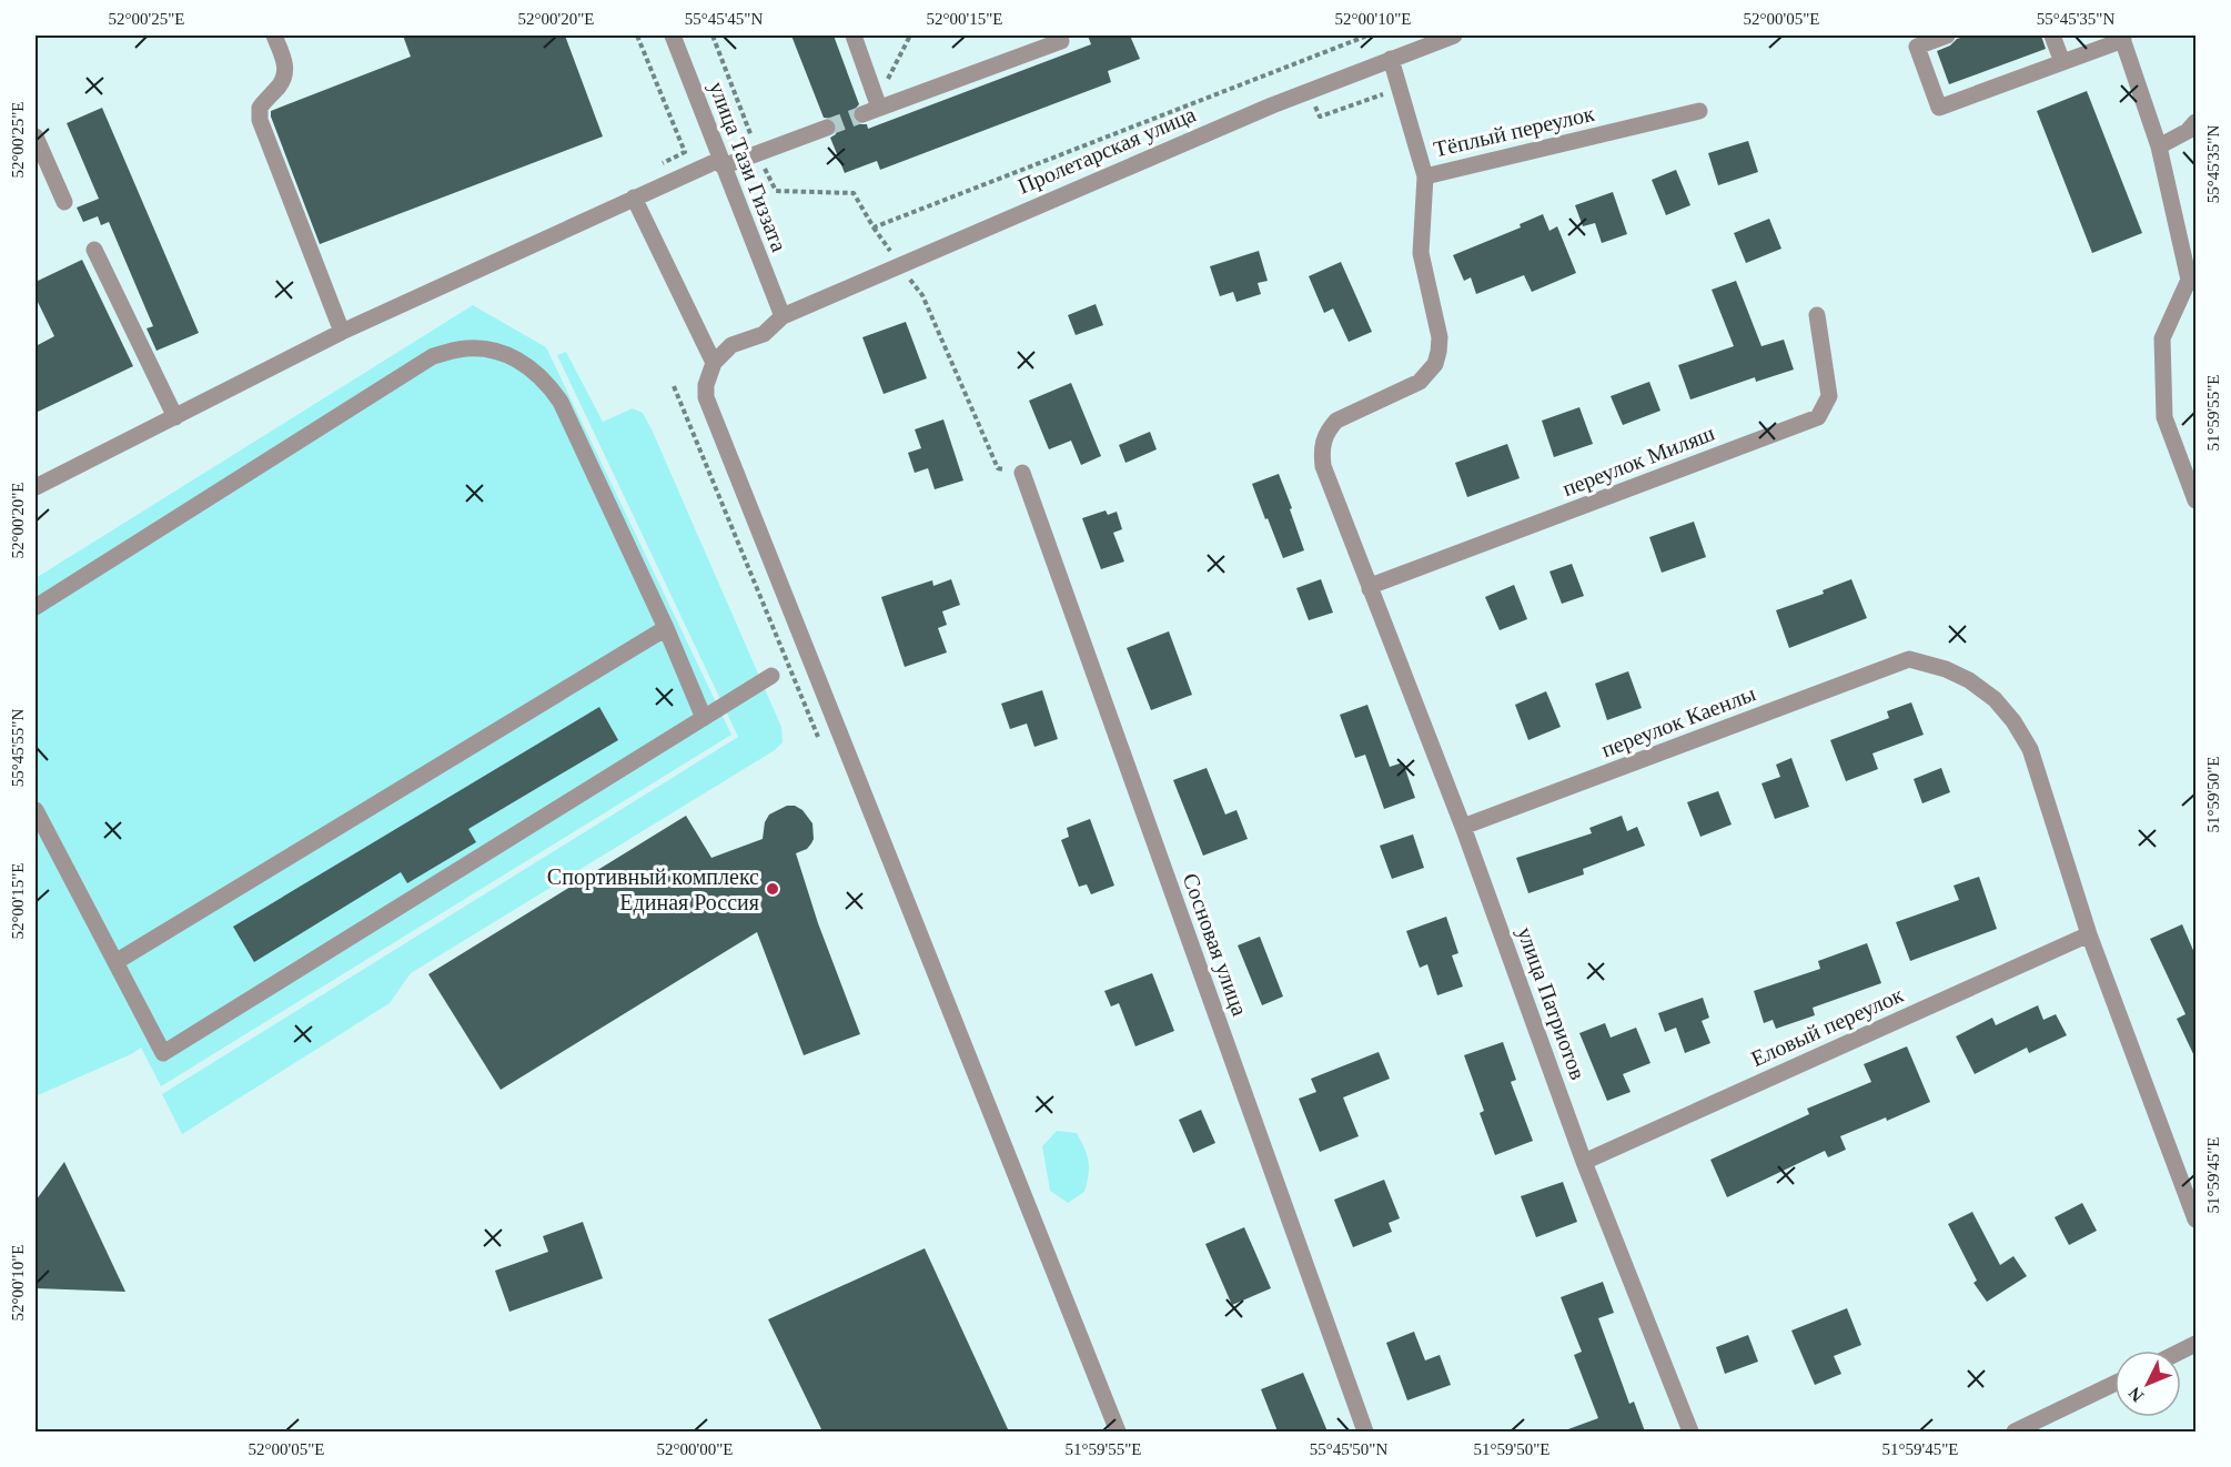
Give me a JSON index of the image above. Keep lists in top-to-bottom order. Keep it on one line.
{"streets":{"street":["Тёплый переулок","Пролетарская улица","улица Тази Гиззата","переулок Миляш","переулок Каенлы","Сосновая улица","улица Патриотов","Еловый переулок"]},"crossings":[["Тёплый переулок","переулок Миляш"],["Тёплый переулок","улица Патриотов"],["Пролетарская улица","улица Тази Гиззата"],["переулок Миляш","улица Патриотов"],["переулок Каенлы","улица Патриотов"],["переулок Каенлы","Еловый переулок"],["улица Патриотов","Еловый переулок"]],"places":["Спортивный комплекс Единая Россия"],"north":"bottom left","coordinates":["52°00'25\"E","52°00'20\"E","55°45'45\"N","52°00'15\"E","52°00'10\"E","52°00'05\"E","55°45'35\"N","51°59'55\"E","55°45'55\"N","51°59'50\"E","51°59'45\"E","52°00'00\"E","55°45'50\"N"]}
